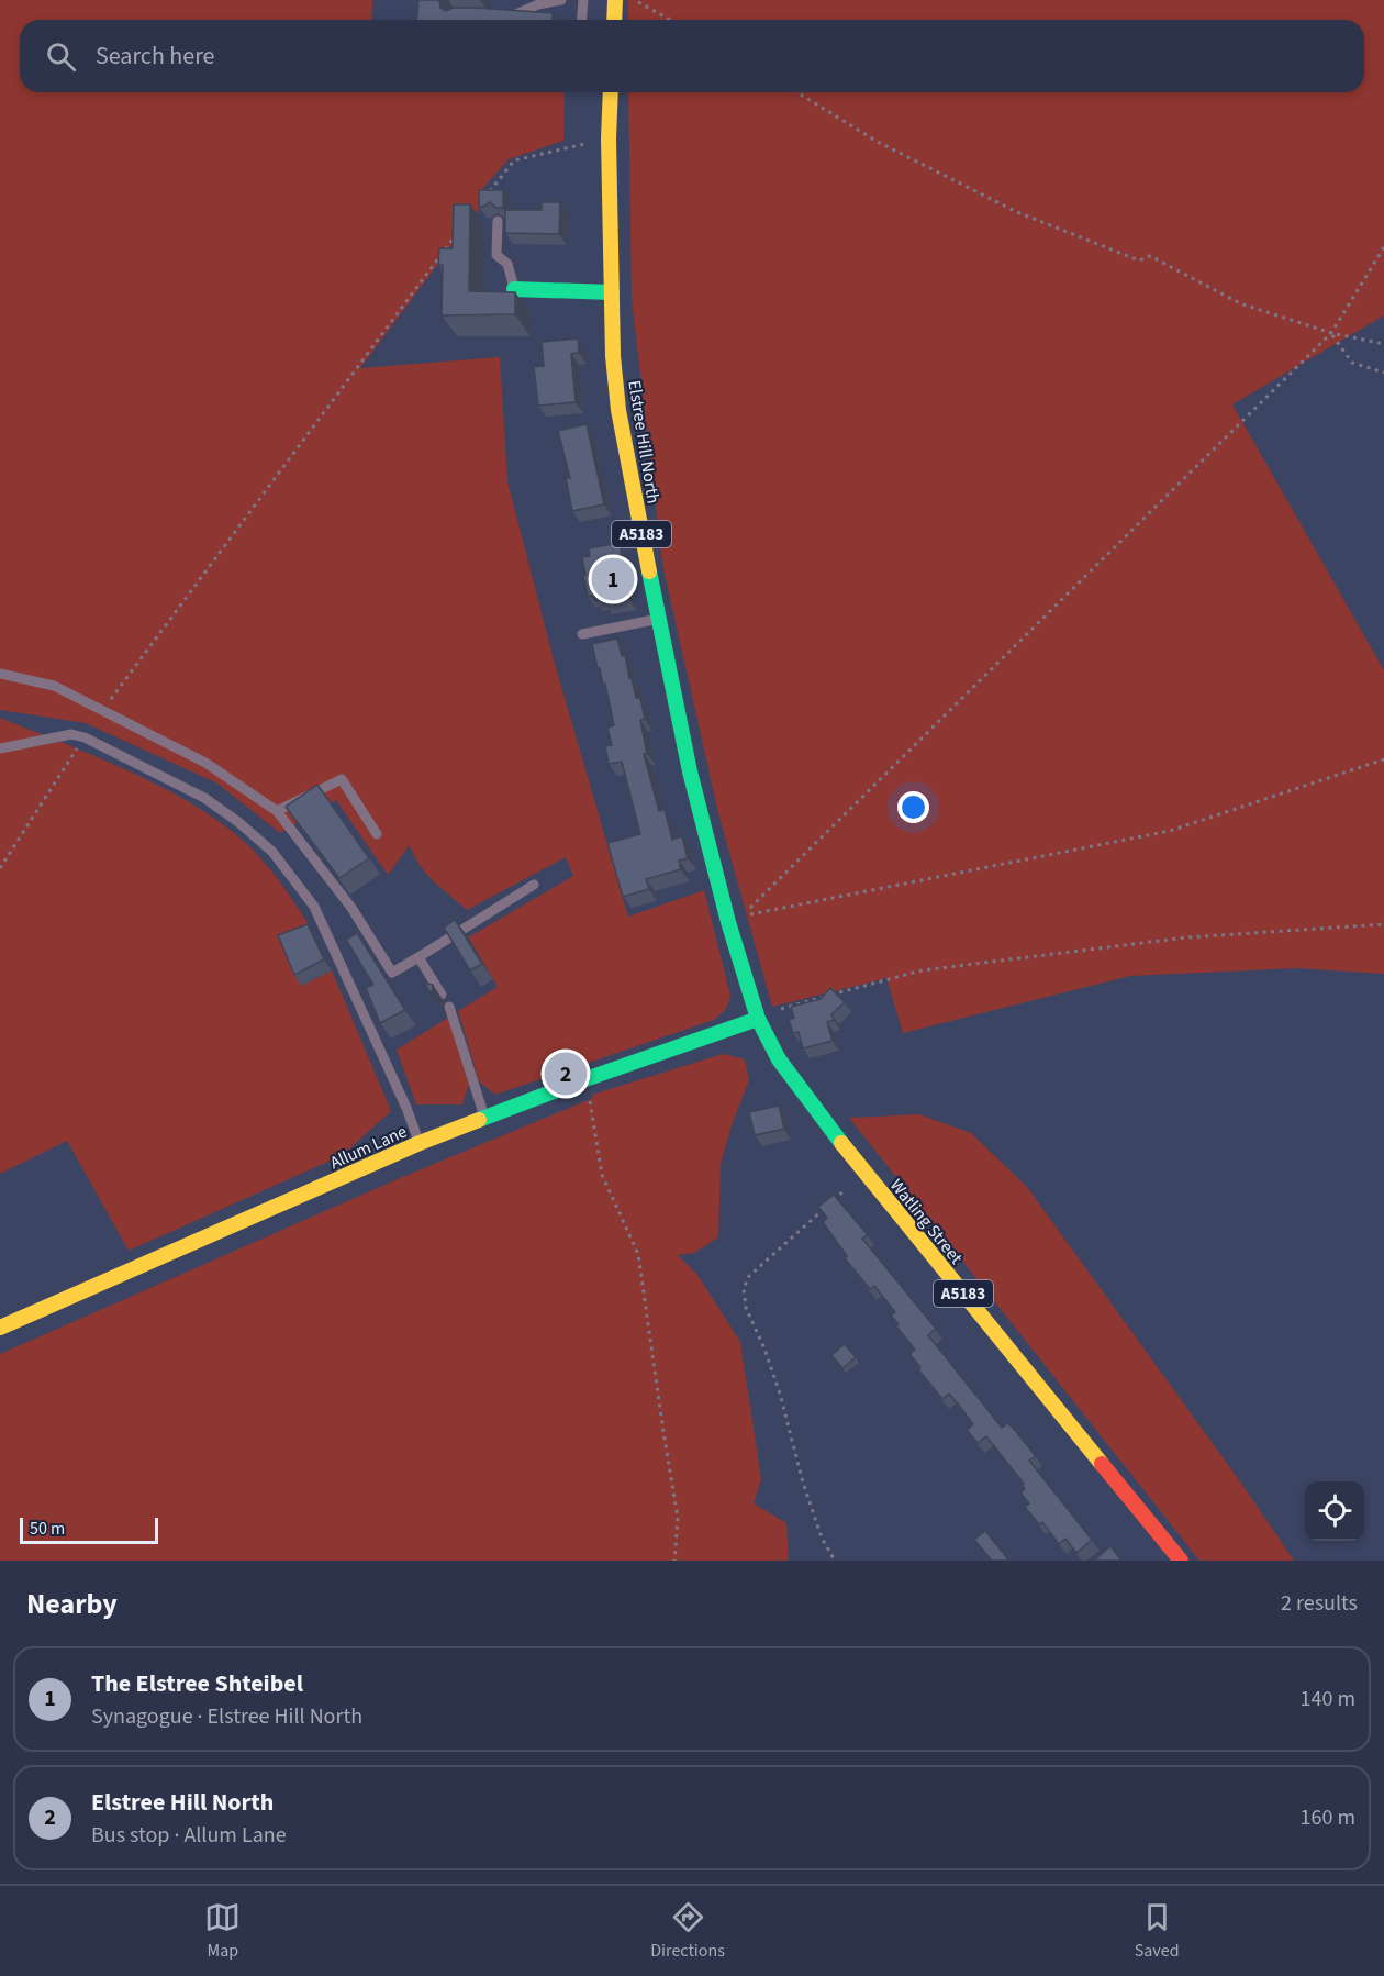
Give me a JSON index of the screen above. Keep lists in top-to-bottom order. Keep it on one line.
{"streets":{"main road":["Elstree Hill North","A5183","Allum Lane","Watling Street"]},"crossings":[["Elstree Hill North","Allum Lane"],["Elstree Hill North","Watling Street"],["Allum Lane","Watling Street"]],"scale_bar":"50 m","page":{"search":"Search here","pins":["1","2"],"scale":"50 m","heading":["Nearby","2 results"],"list":[{"mark":"1","name":"The Elstree Shteibel","note":"Synagogue · Elstree Hill North","value":"140 m"},{"mark":"2","name":"Elstree Hill North","note":"Bus stop · Allum Lane","value":"160 m"}],"nav":["Map","Directions","Saved"]}}
